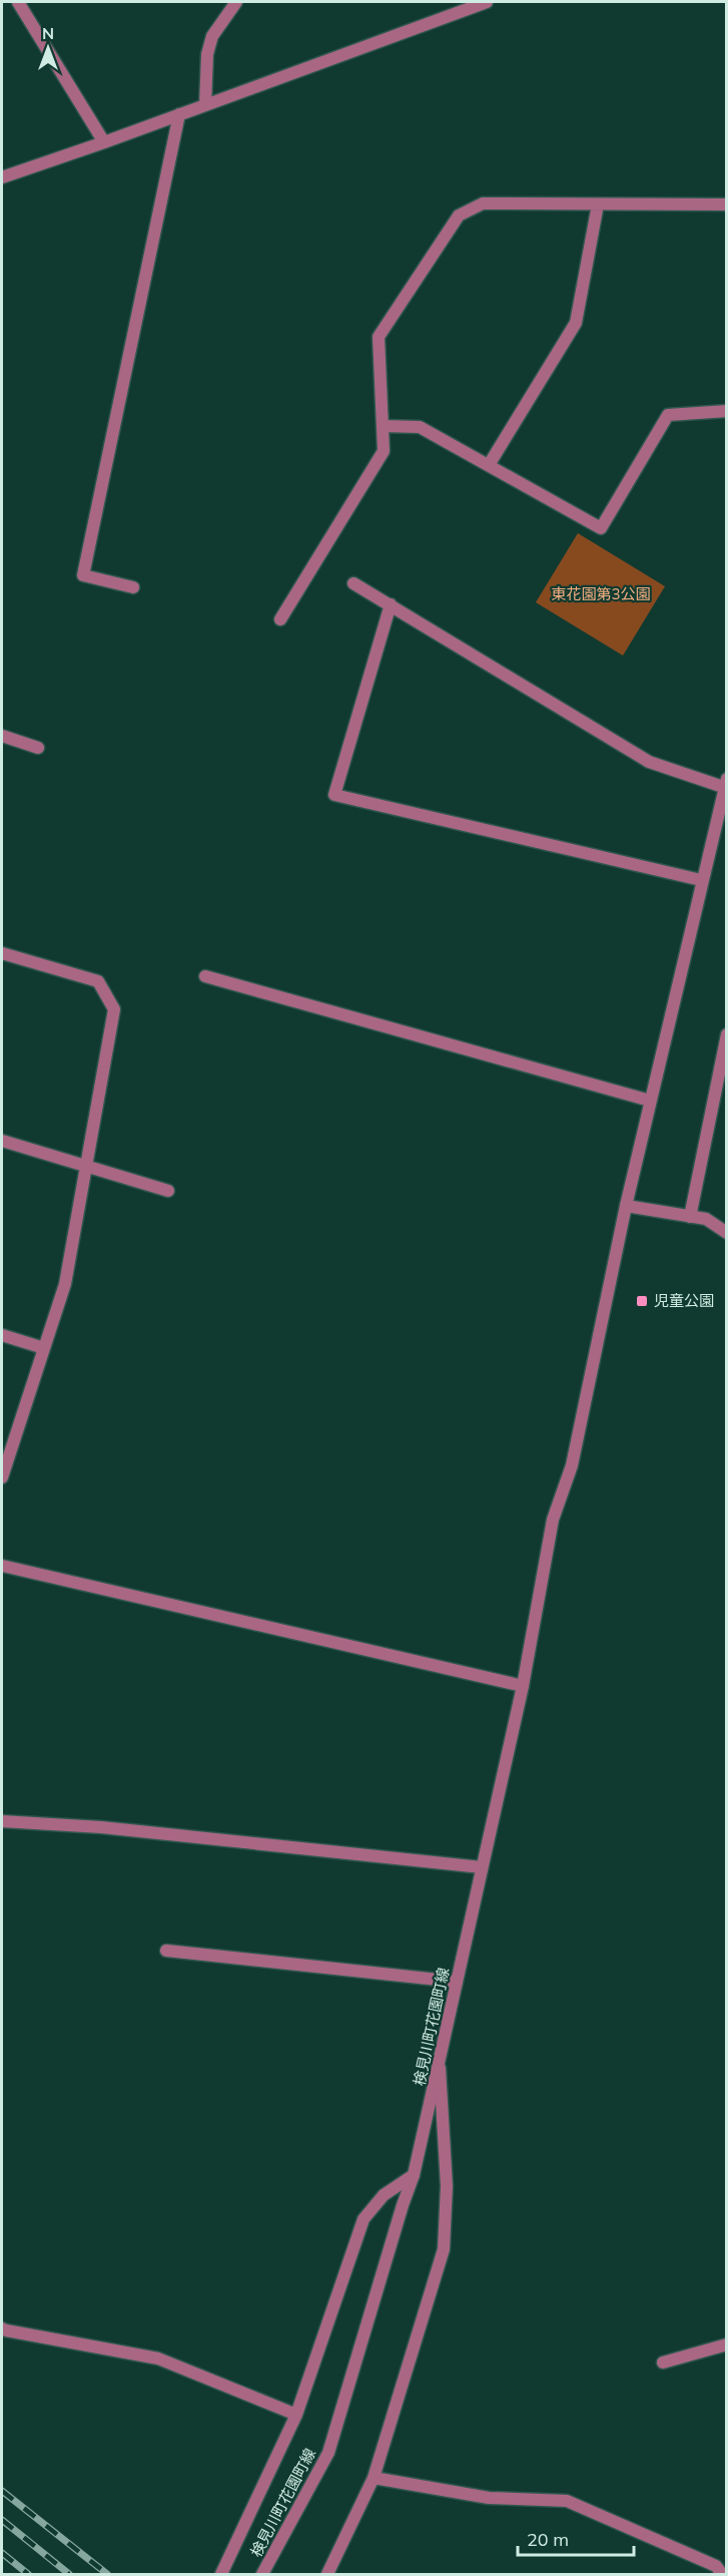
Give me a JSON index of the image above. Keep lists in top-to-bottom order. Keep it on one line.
{"streets":{"street":["検見川町花園町線"]},"parks":["東花園第3公園"],"places":{"transit":["児童公園"]},"scale_bar":"20 m","north":"top"}
